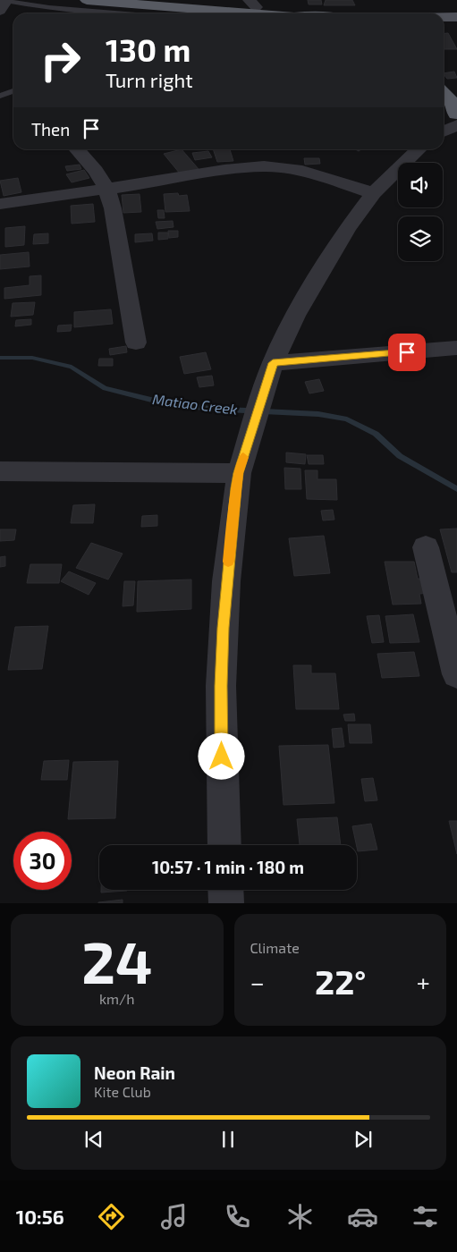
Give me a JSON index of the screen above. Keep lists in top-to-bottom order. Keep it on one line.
{"water":["Matiao Creek"],"page":{"turn":["130 m","Turn right"],"then":"Then","limit":"30","trip":"10:57 · 1 min · 180 m","tile":[["24","km/h"],"Climate"],"heat":["−","22°","+"],"song":["Neon Rain","Kite Club"],"tabs":"10:56"}}
